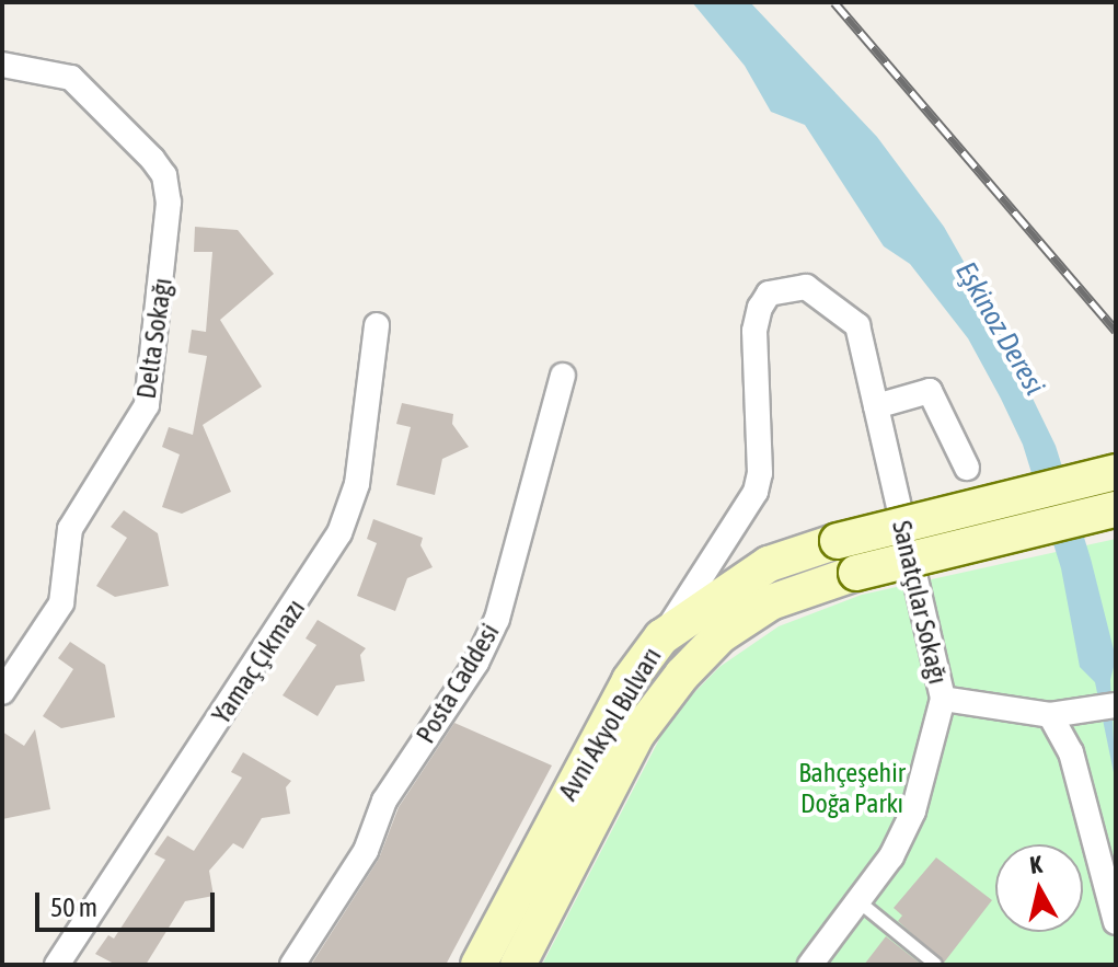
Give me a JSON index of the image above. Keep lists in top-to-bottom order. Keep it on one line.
{"streets":{"main road":["Avni Akyol Bulvarı"],"street":["Delta Sokağı","Sanatçılar Sokağı","Yamaç Çıkmazı","Posta Caddesi"]},"crossings":[["Sanatçılar Sokağı","Avni Akyol Bulvarı"]],"water":["Eşkinoz Deresi"],"parks":["Bahçeşehir Doğa Parkı"],"scale_bar":"50 m","north":"top"}
